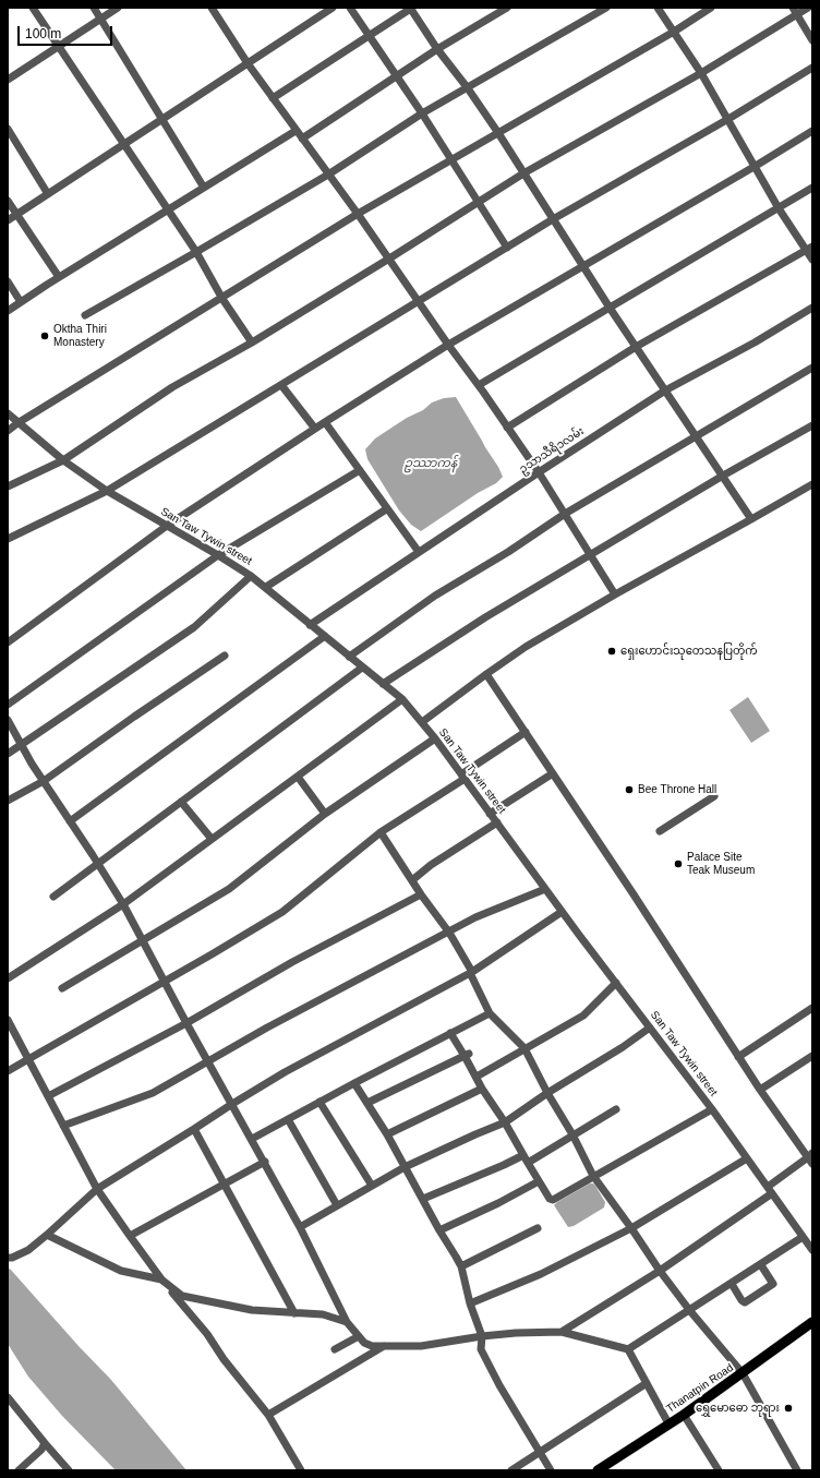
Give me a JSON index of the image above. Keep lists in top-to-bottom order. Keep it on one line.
{"streets":{"main road":["Thanatpin Road"],"street":["ဥသာသီရိ၁လမ်း","San Taw Tywin street"]},"crossings":[["ဥသာသီရိ၁လမ်း","San Taw Tywin street"]],"water":["ဥဿာကန်"],"places":["Oktha Thiri Monastery","ရှေးဟောင်းသုတေသနပြတိုက်","Bee Throne Hall","Palace Site Teak Museum","ရွှေမောဓော ဘုရား"],"scale_bar":"100 m"}
